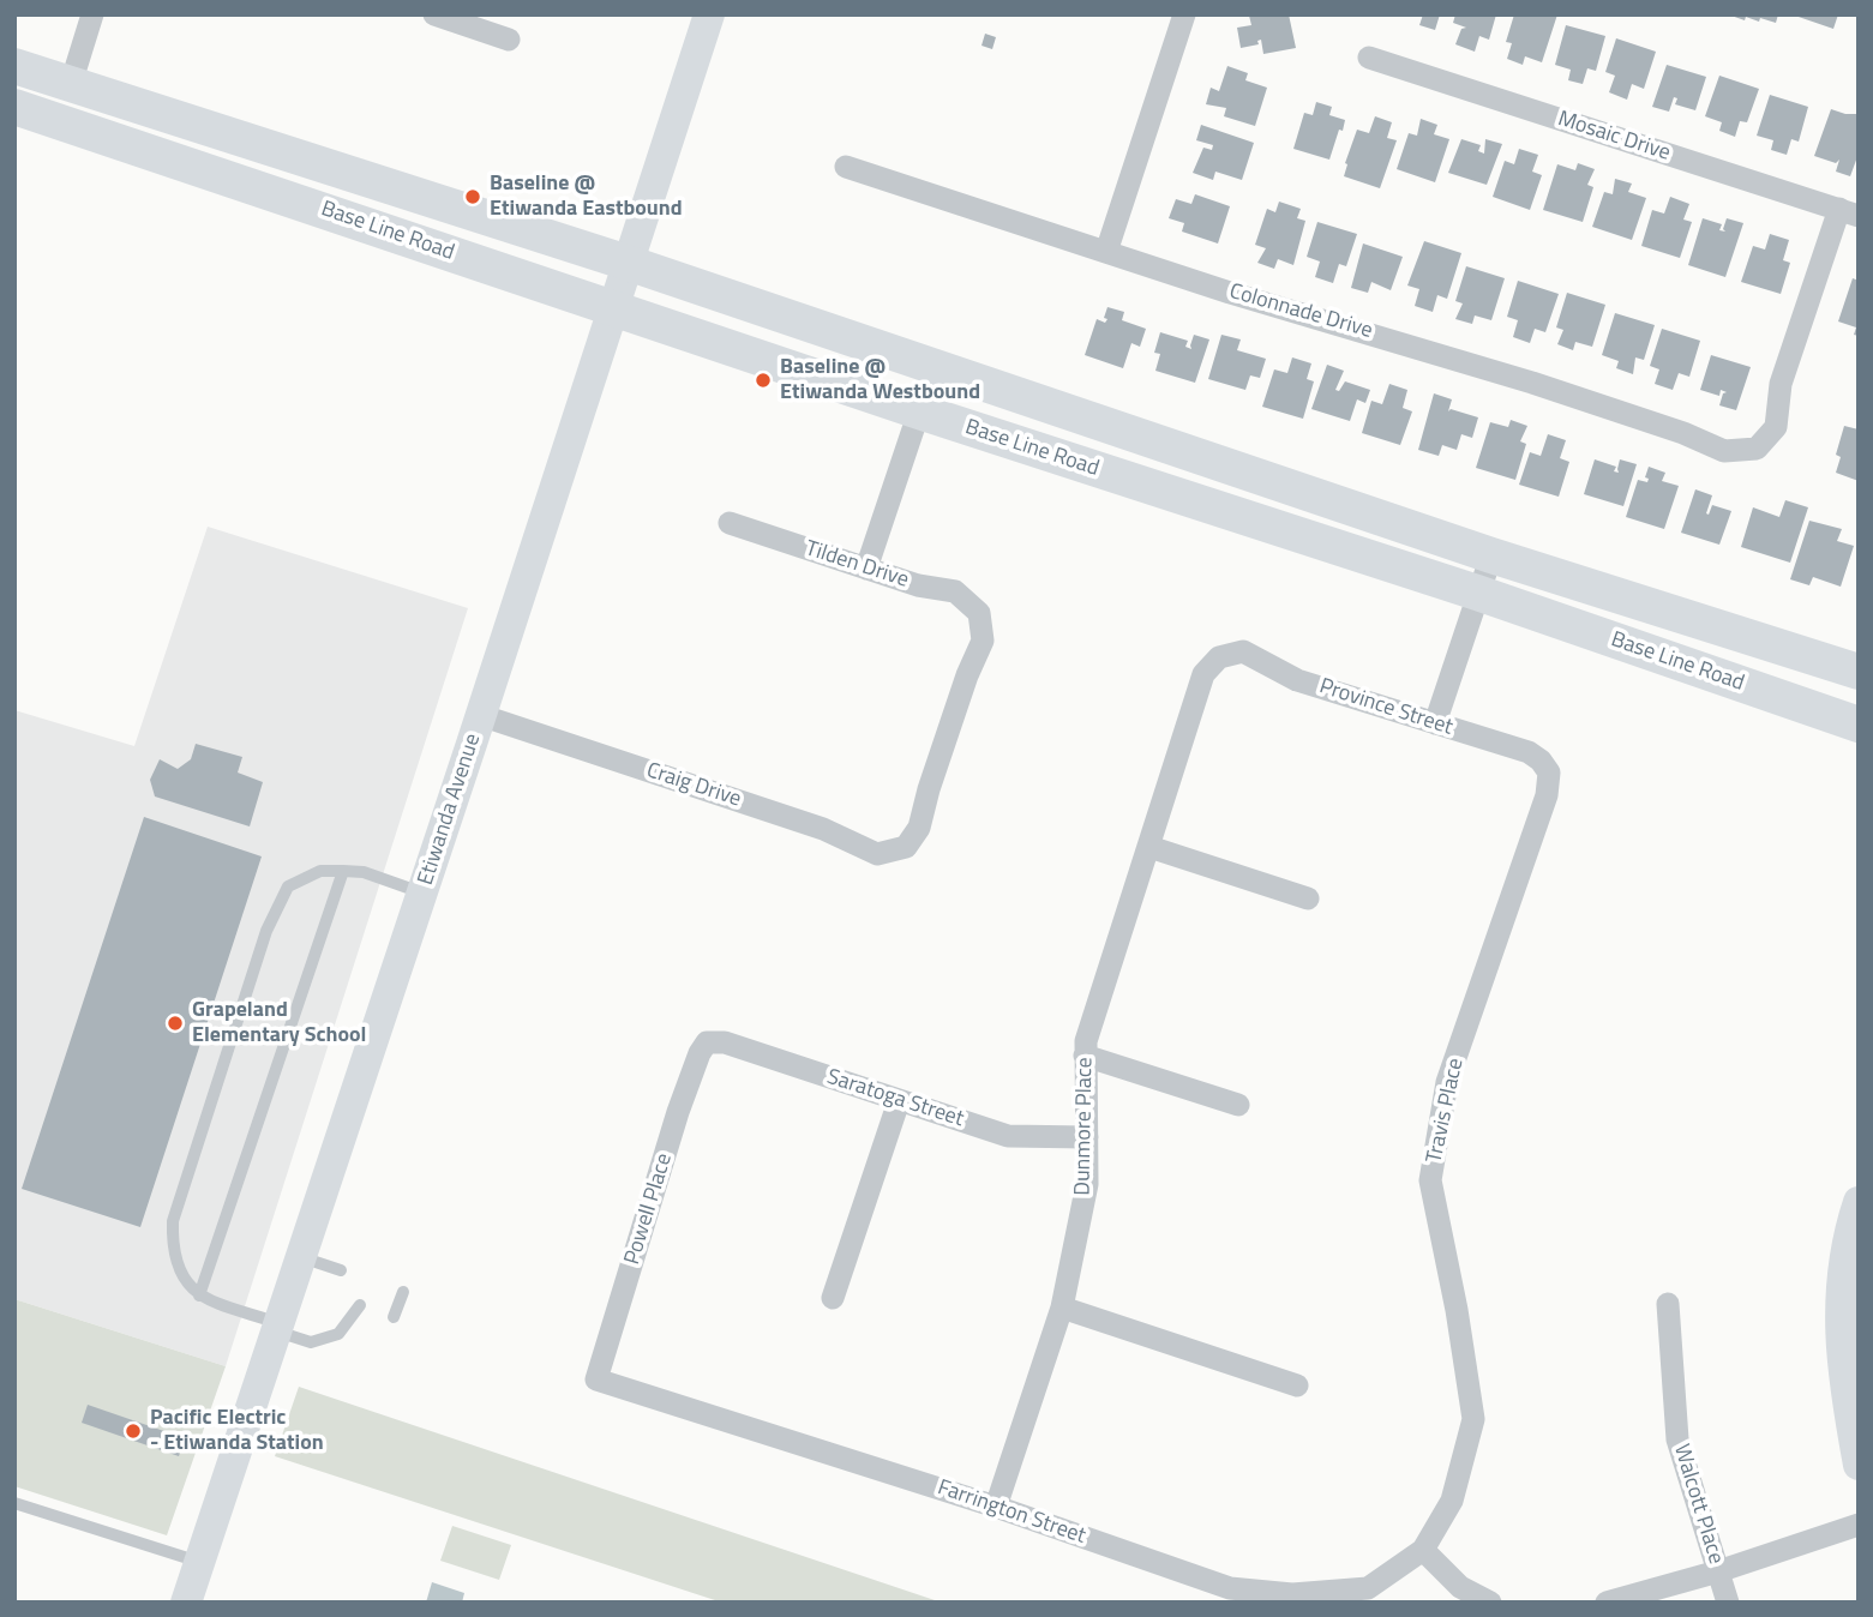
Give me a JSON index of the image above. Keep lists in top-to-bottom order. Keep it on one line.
{"streets":{"main road":["Base Line Road"],"street":["Mosaic Drive","Colonnade Drive","Tilden Drive","Province Street","Craig Drive","Etiwanda Avenue","Saratoga Street","Travis Place","Dunmore Place","Powell Place","Walcott Place","Farrington Street"]},"crossings":[["Mosaic Drive","Colonnade Drive"],["Base Line Road","Etiwanda Avenue"],["Tilden Drive","Craig Drive"],["Province Street","Travis Place"],["Province Street","Dunmore Place"],["Craig Drive","Etiwanda Avenue"],["Saratoga Street","Dunmore Place"],["Saratoga Street","Powell Place"],["Travis Place","Farrington Street"],["Dunmore Place","Farrington Street"],["Powell Place","Farrington Street"]],"places":["Baseline @ Etiwanda Eastbound","Baseline @ Etiwanda Westbound","Grapeland Elementary School","Pacific Electric - Etiwanda Station"]}
